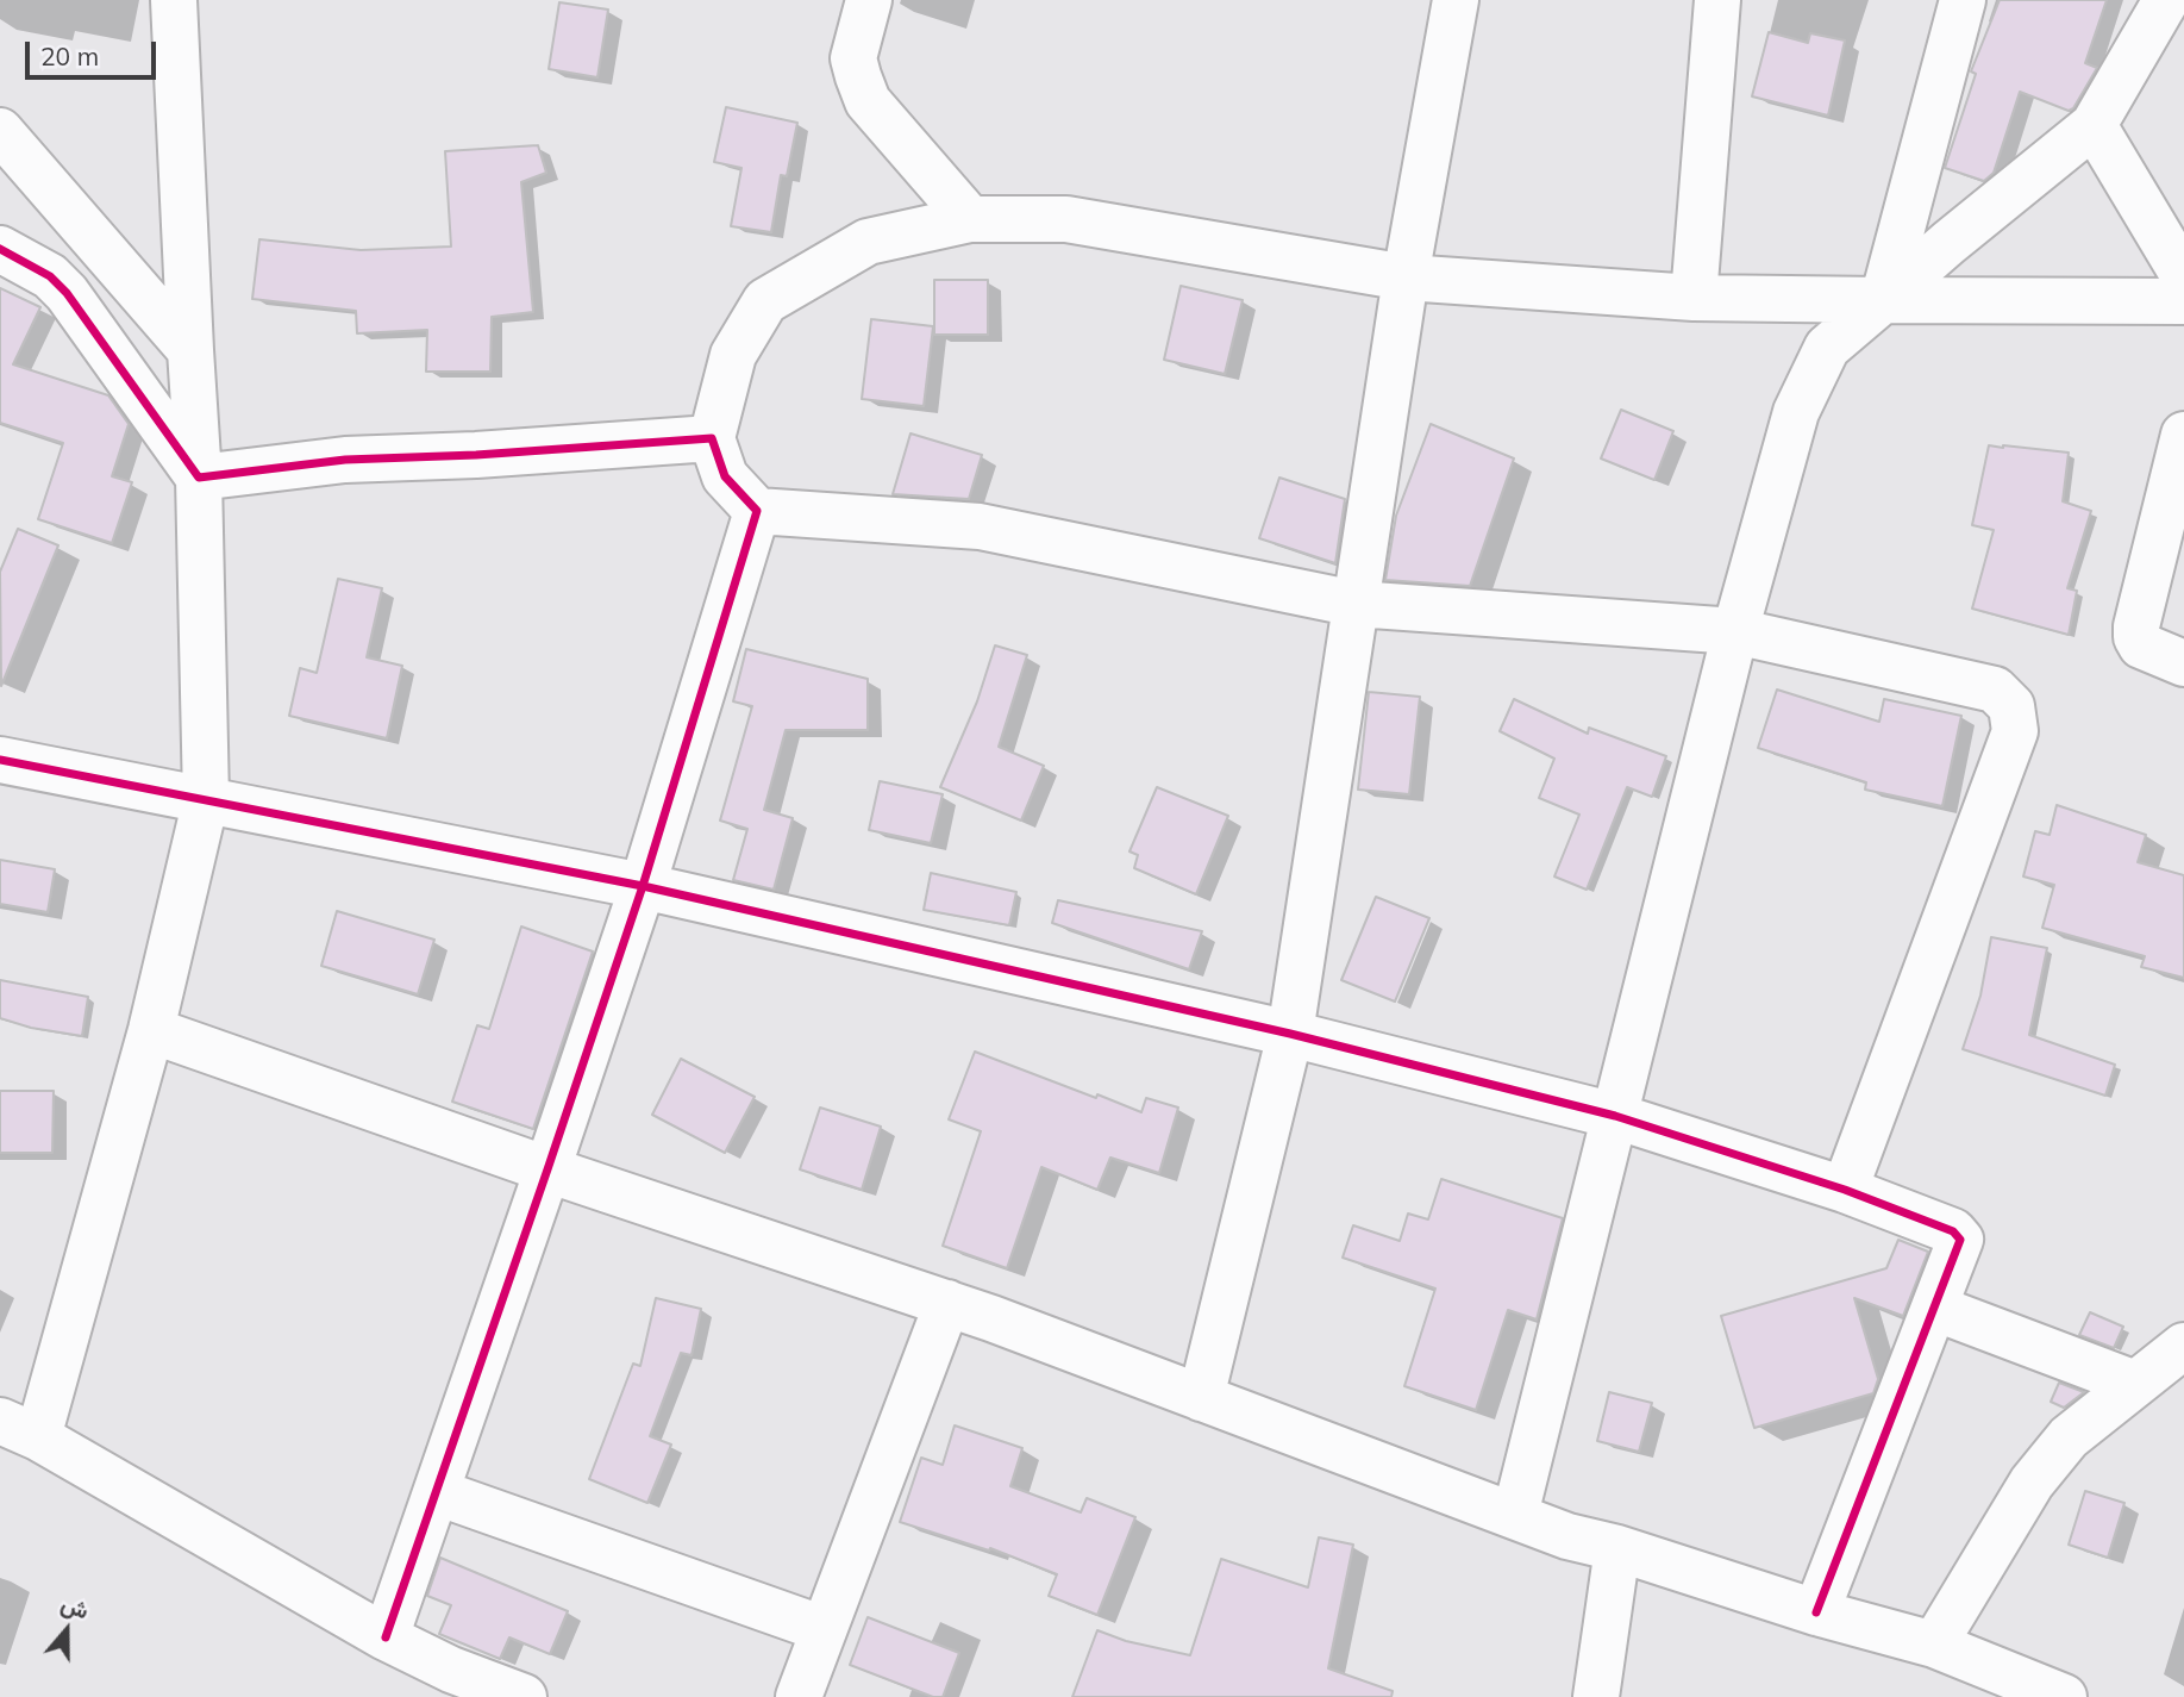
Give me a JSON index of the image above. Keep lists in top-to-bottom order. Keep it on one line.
{"scale_bar":"20 m","north":"top"}
